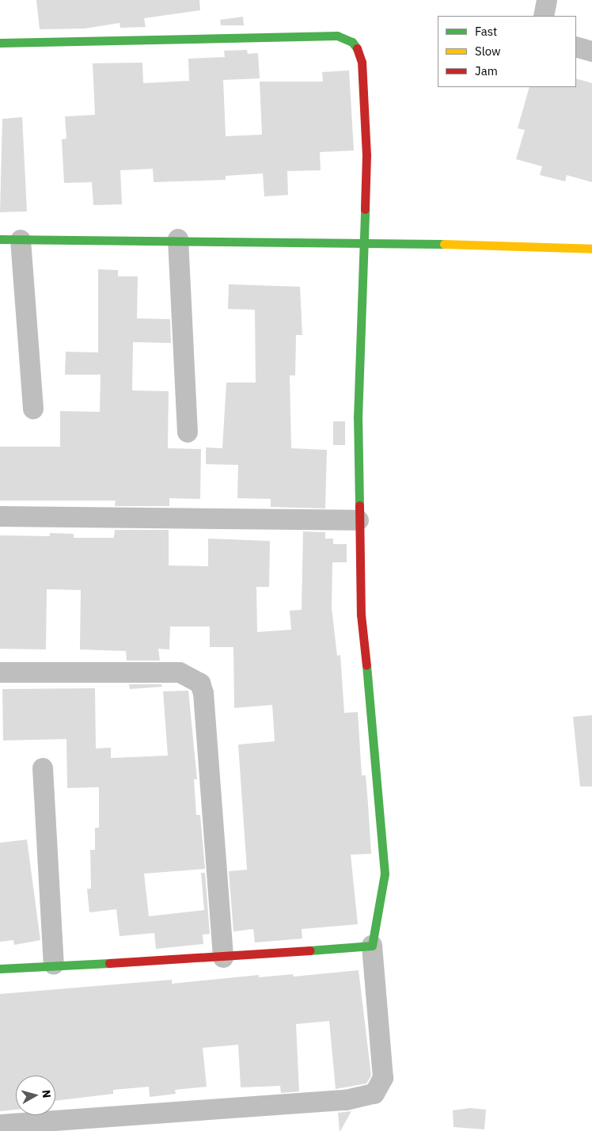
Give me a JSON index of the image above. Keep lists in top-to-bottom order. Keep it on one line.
{"legend":["Fast","Slow","Jam"],"north":"right"}
